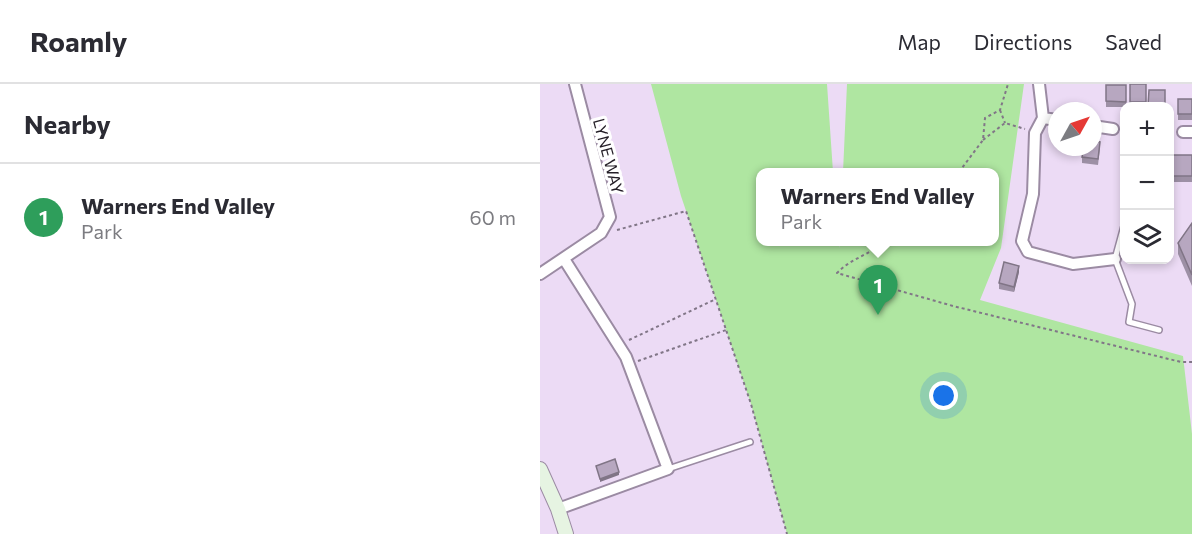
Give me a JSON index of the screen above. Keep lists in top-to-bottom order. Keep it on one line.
{"streets":{"street":["LYNE WAY"]},"north":"top right","page":{"header":"Roamly","nav":["Map","Directions","Saved"],"heading":"Nearby","map_buttons":["+","−"],"list":[{"mark":"1","name":"Warners End Valley","note":"Park","value":"60 m"}],"popup":["Warners End Valley","Park"],"pins":"1"}}
